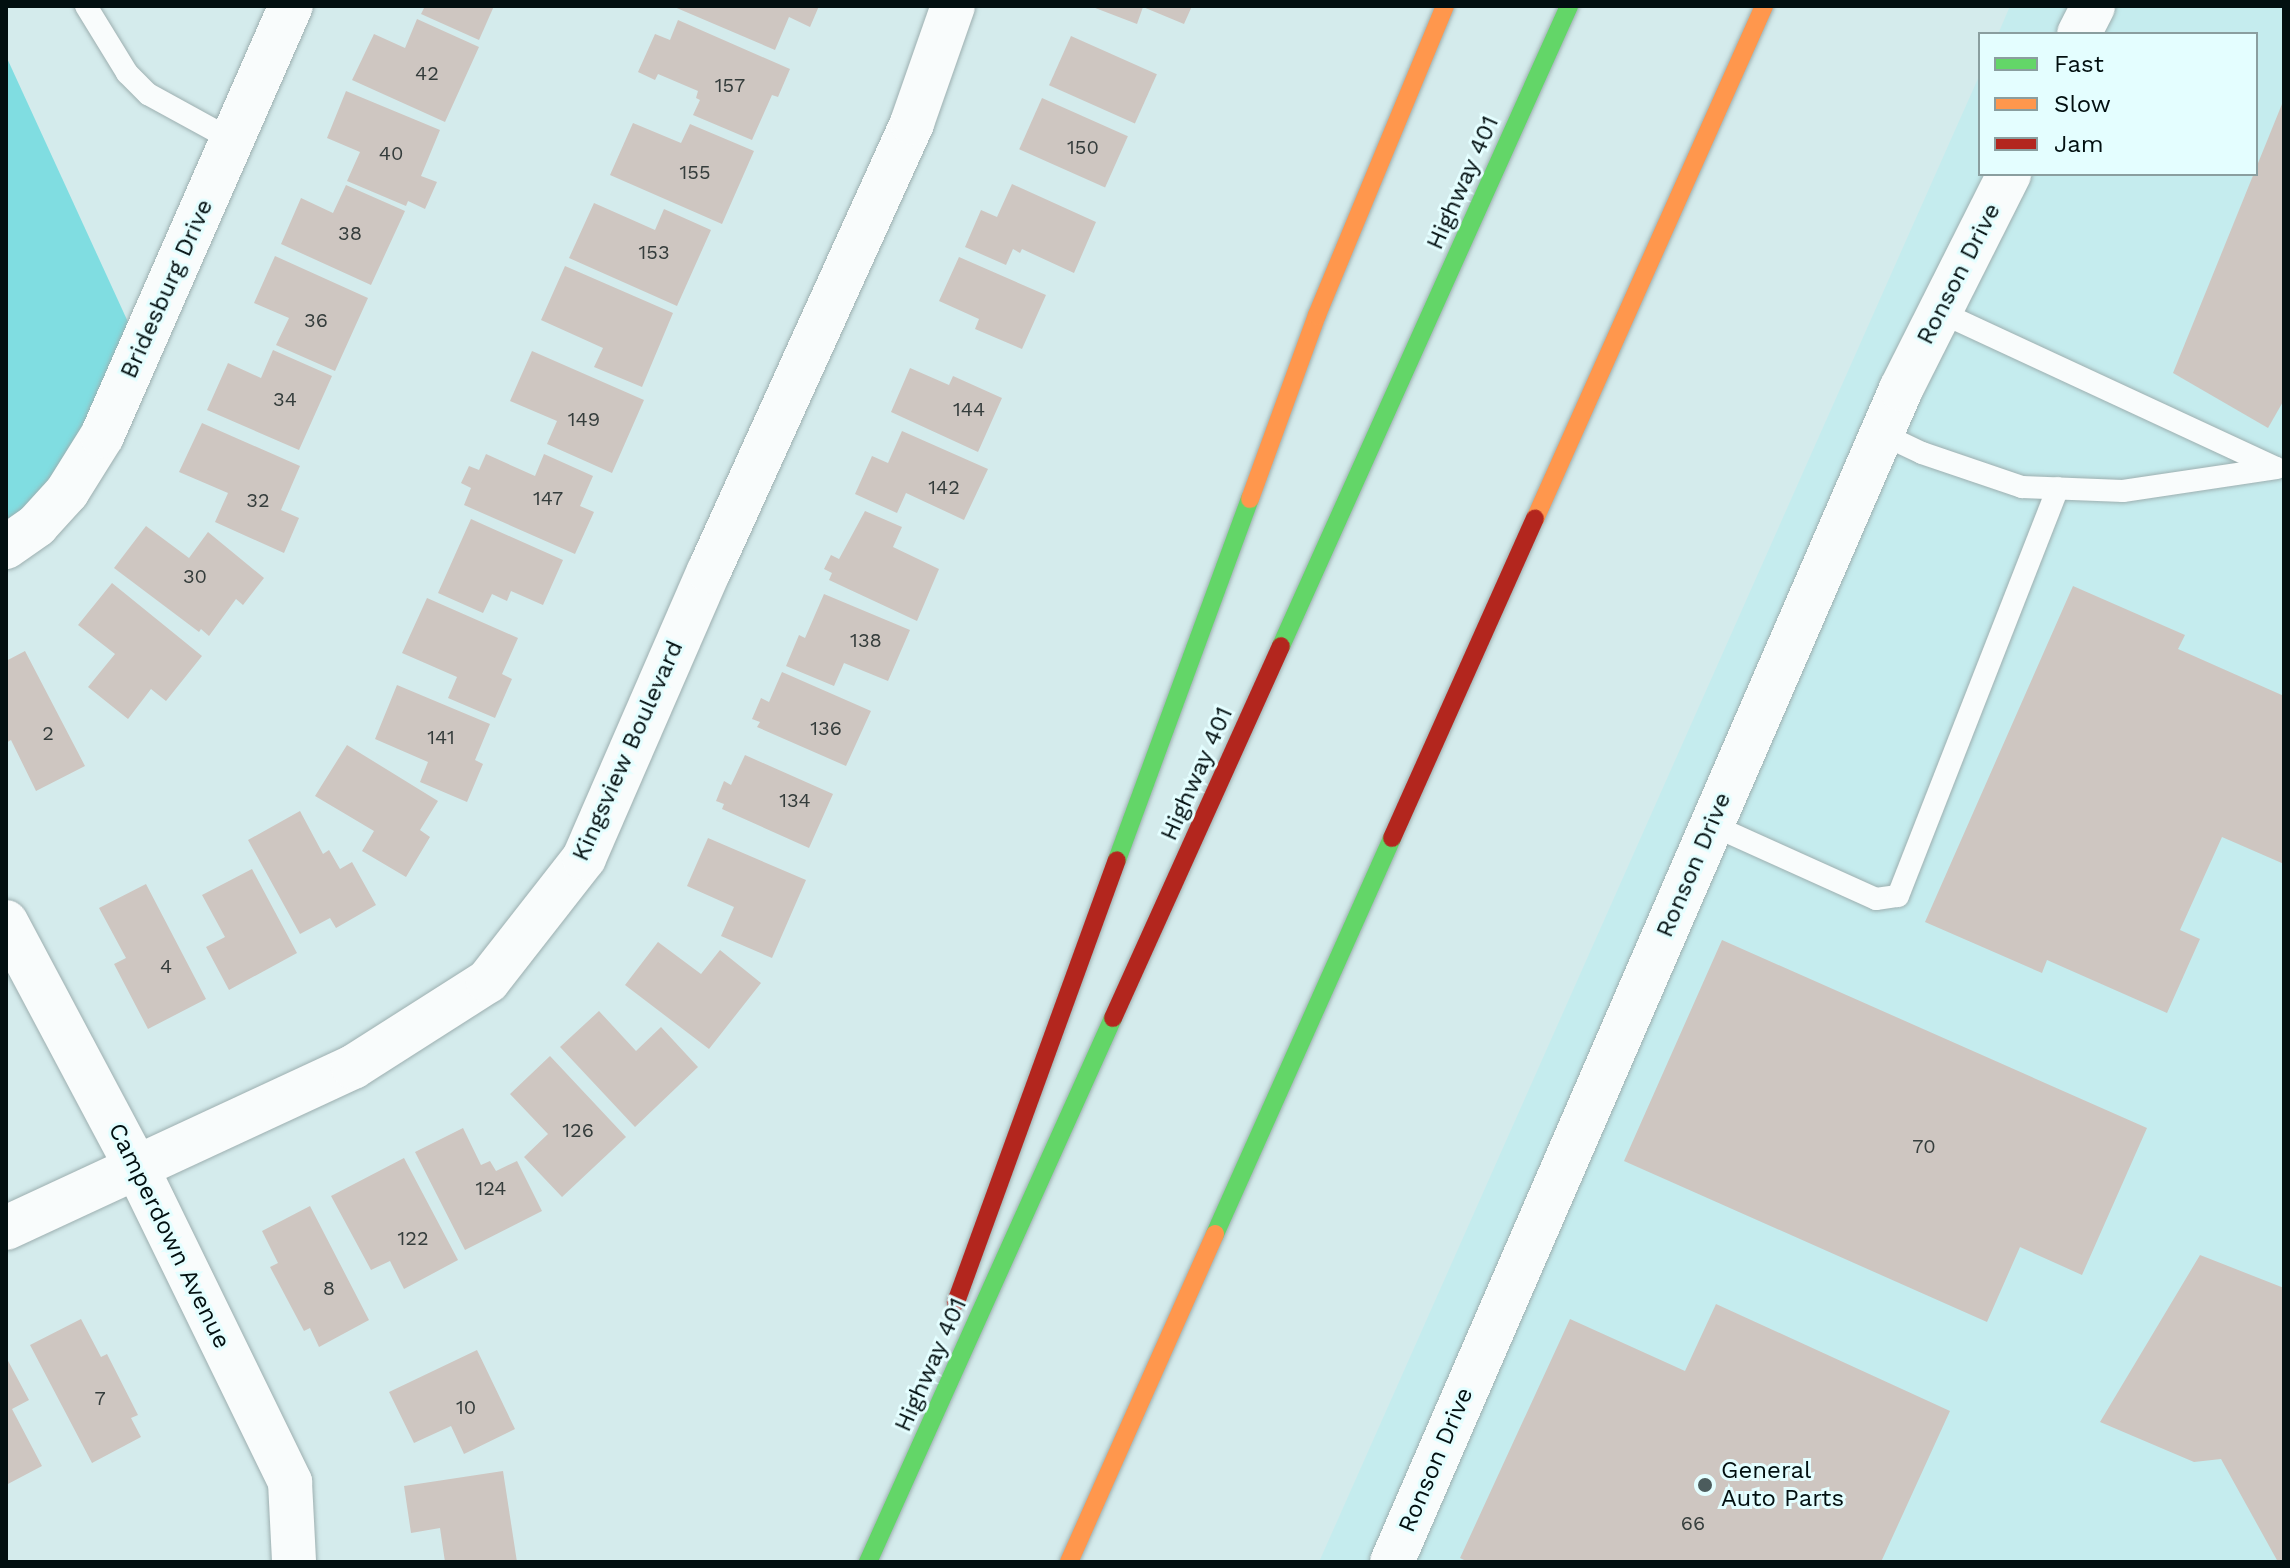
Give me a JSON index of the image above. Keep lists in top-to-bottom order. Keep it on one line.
{"streets":{"highway":["Highway 401"],"street":["Ronson Drive","Bridesburg Drive","Kingsview Boulevard","Camperdown Avenue"]},"crossings":[["Kingsview Boulevard","Camperdown Avenue"]],"places":["General Auto Parts"],"house_numbers":["42","157","150","40","155","38","153","36","34","144","149","142","147","32","30","138","136","2","141","134","4","126","70","124","122","8","7","10","66"],"legend":["Fast","Slow","Jam"]}
